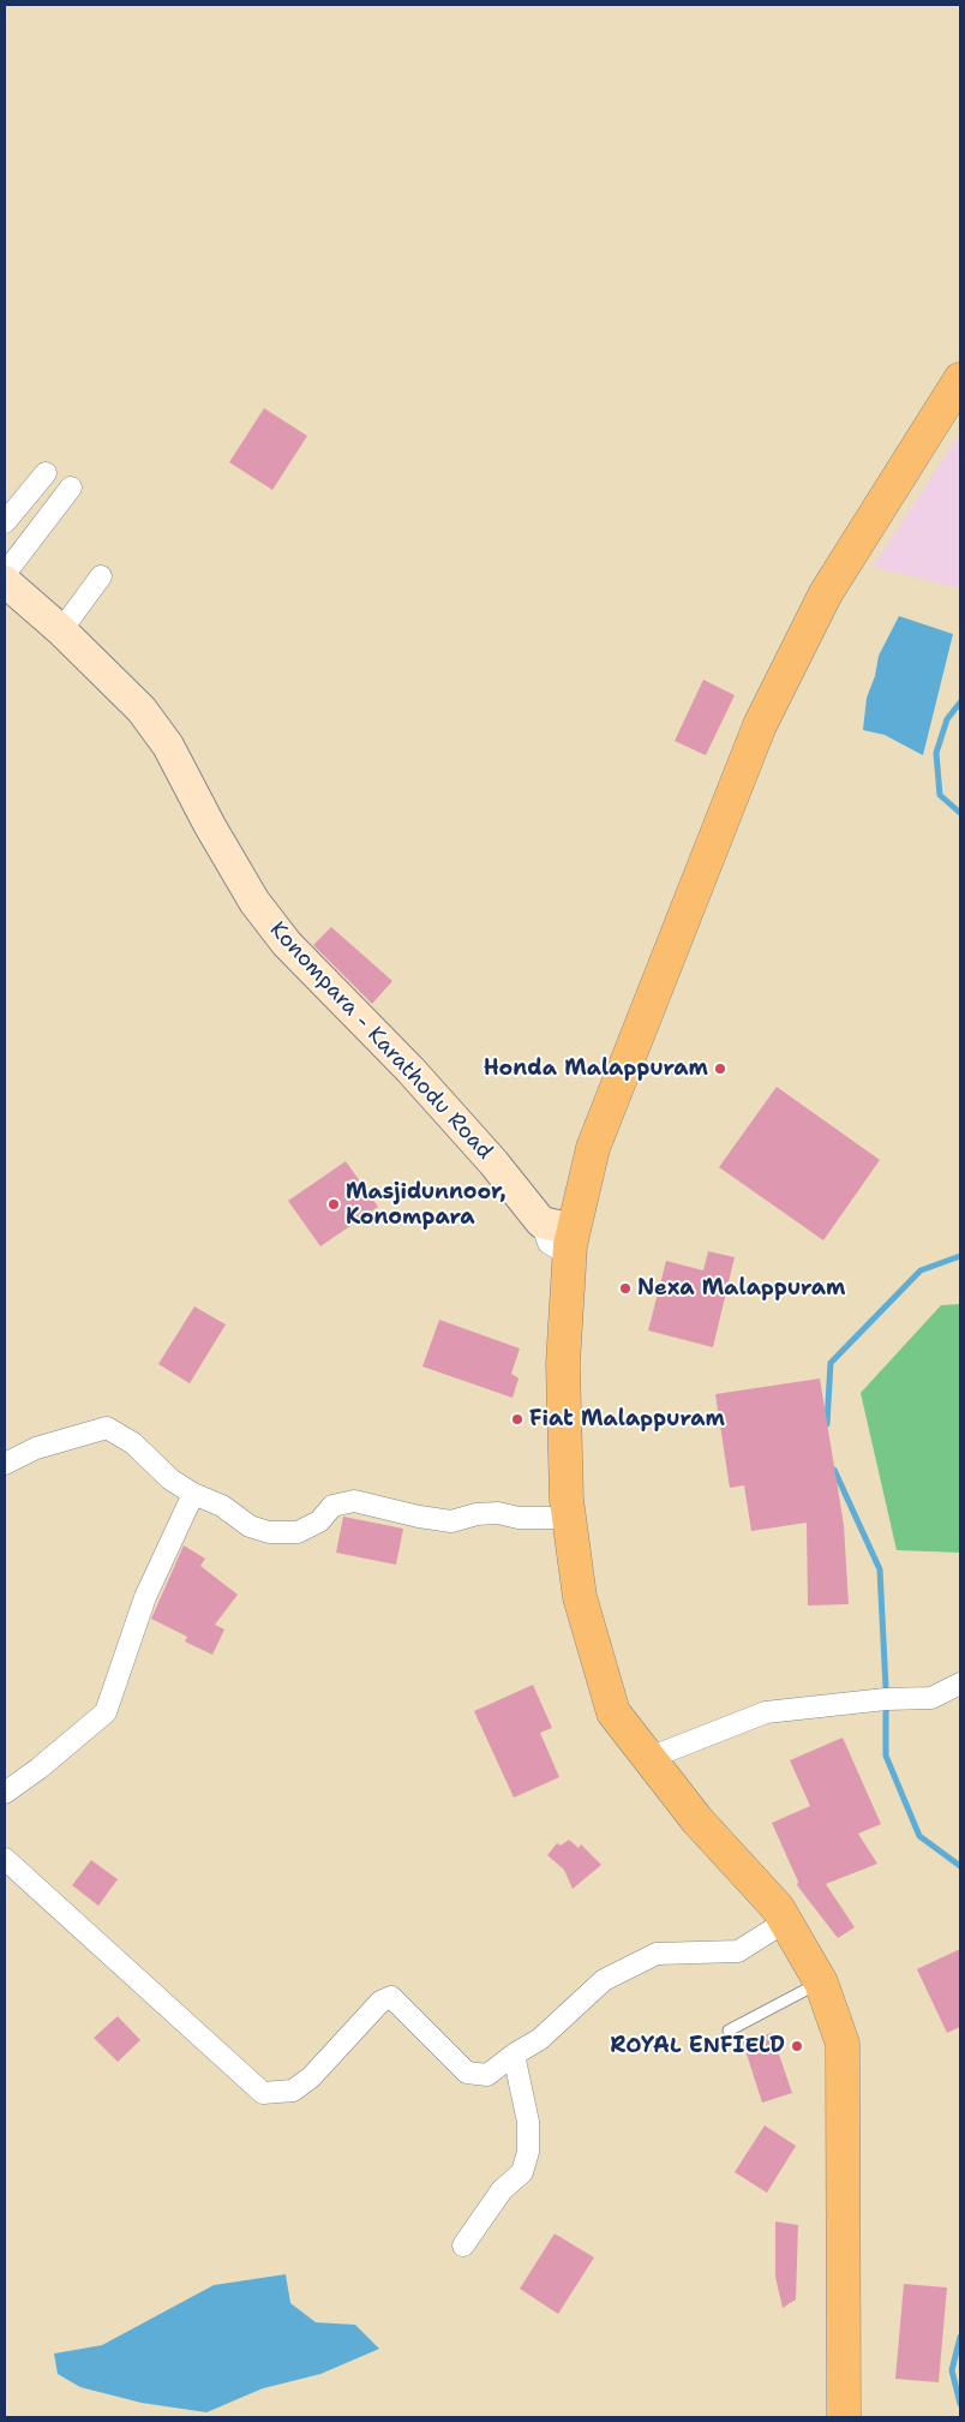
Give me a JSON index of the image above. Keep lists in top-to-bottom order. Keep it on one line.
{"streets":{"main road":["Konompara - Karathodu Road"]},"places":["Honda Malappuram","Masjidunnoor, Konompara","Nexa Malappuram","Fiat Malappuram","ROYAL ENFIELD"]}
